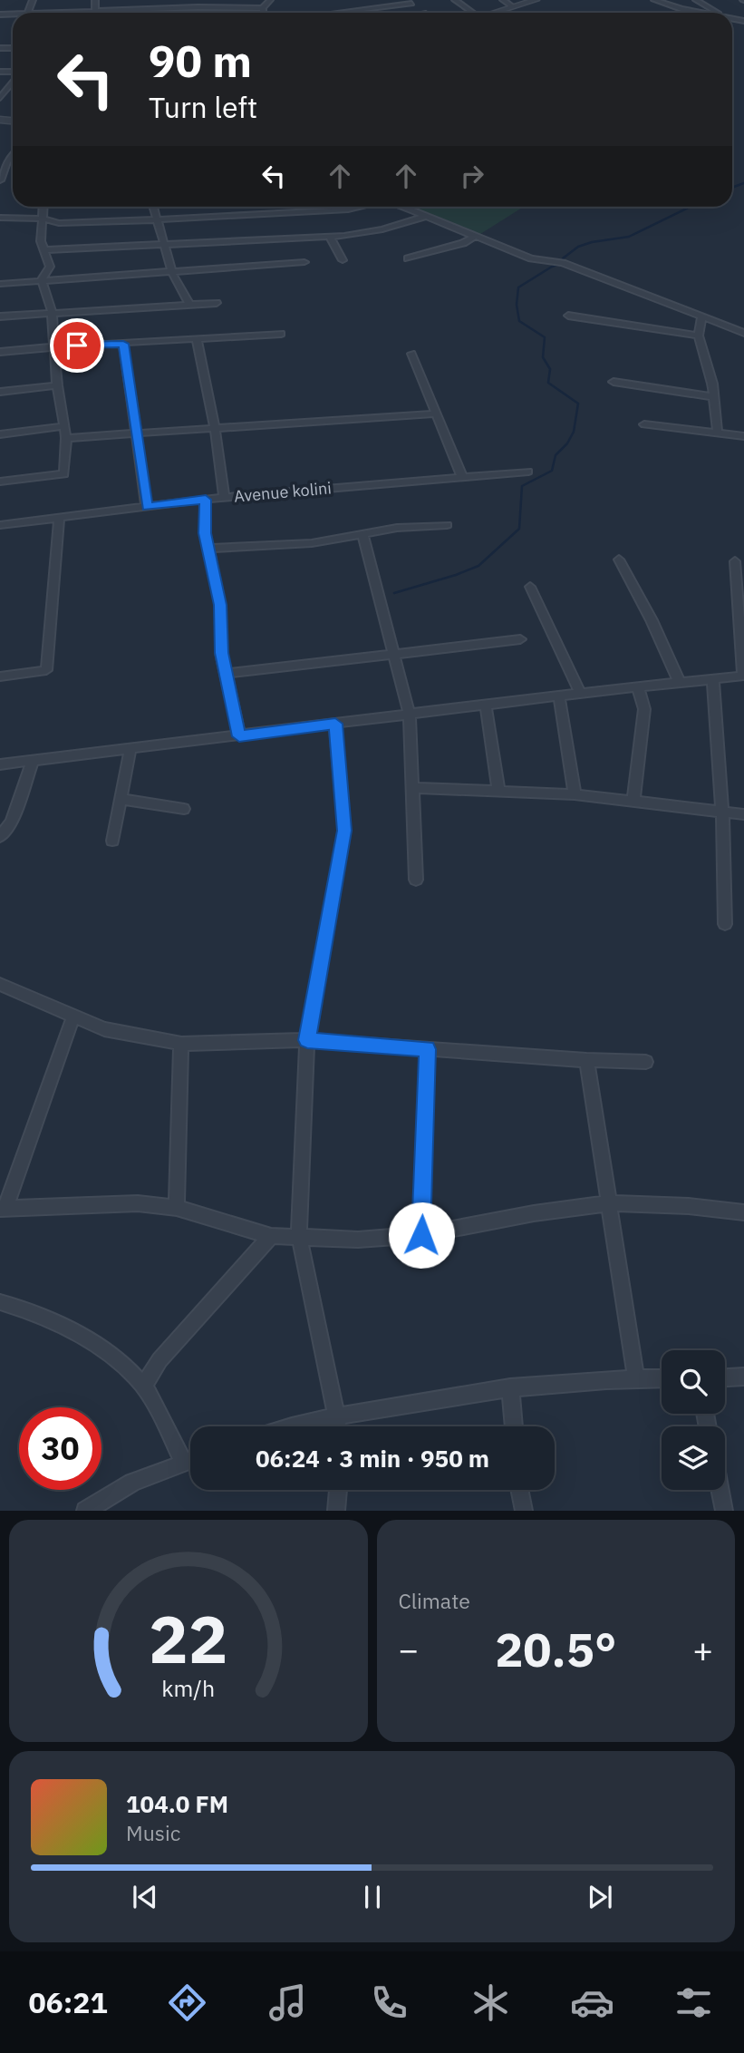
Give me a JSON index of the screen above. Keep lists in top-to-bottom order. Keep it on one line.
{"streets":{"street":["Avenue kolini"]},"page":{"turn":["90 m","Turn left"],"limit":"30","trip":"06:24 · 3 min · 950 m","tile":"Climate","heat":["−","20.5°","+"],"song":["104.0 FM","Music"],"tabs":"06:21","gauge":["22","km/h"]}}
